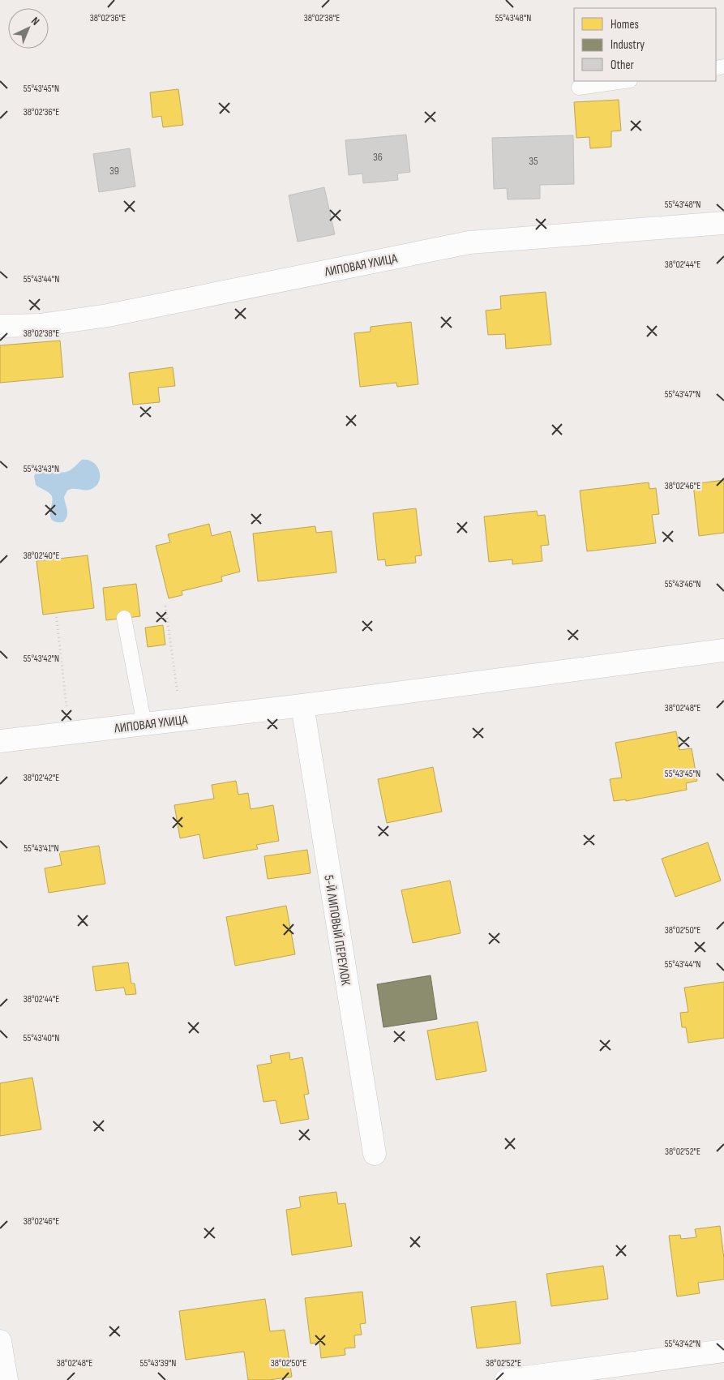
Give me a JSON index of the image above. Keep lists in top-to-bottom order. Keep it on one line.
{"streets":{"street":["ЛИПОВАЯ УЛИЦА","5-Й ЛИПОВЫЙ ПЕРЕУЛОК"]},"crossings":[["ЛИПОВАЯ УЛИЦА","5-Й ЛИПОВЫЙ ПЕРЕУЛОК"]],"house_numbers":["36","35","39"],"legend":["Homes","Industry","Other"],"north":"top right","coordinates":["55°43'48\"N","38°02'36\"E","38°02'38\"E","55°43'45\"N","38°02'44\"E","55°43'44\"N","55°43'47\"N","55°43'43\"N","38°02'46\"E","38°02'40\"E","55°43'46\"N","55°43'42\"N","38°02'48\"E","38°02'42\"E","55°43'41\"N","38°02'50\"E","55°43'40\"N","38°02'52\"E","55°43'39\"N"]}
